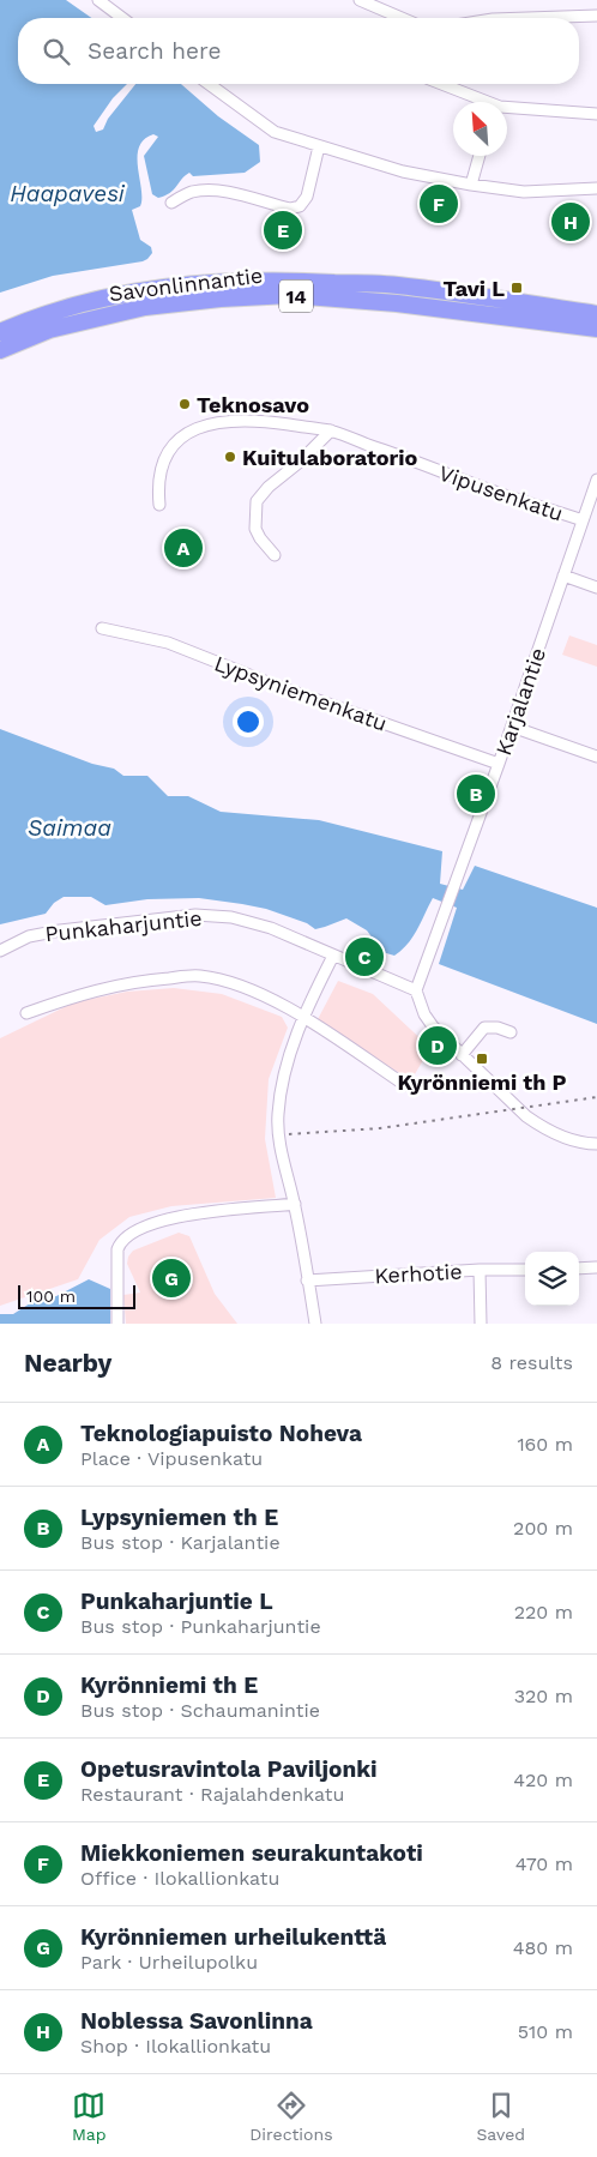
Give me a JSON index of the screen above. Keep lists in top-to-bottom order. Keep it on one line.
{"streets":{"highway":["Savonlinnantie","14"],"street":["Vipusenkatu","Lypsyniemenkatu","Karjalantie","Punkaharjuntie","Kerhotie"]},"crossings":[["Vipusenkatu","Karjalantie"],["Lypsyniemenkatu","Karjalantie"],["Karjalantie","Punkaharjuntie"]],"water":["Haapavesi","Saimaa"],"places":{"transit":["Tavi L","Kyrönniemi th P"],"other":["Teknosavo","Kuitulaboratorio"]},"scale_bar":"100 m","north":"top left","page":{"search":"Search here","pins":["F","H","E","A","B","C","D","G"],"scale":"100 m","heading":["Nearby","8 results"],"list":[{"mark":"A","name":"Teknologiapuisto Noheva","note":"Place · Vipusenkatu","value":"160 m"},{"mark":"B","name":"Lypsyniemen th E","note":"Bus stop · Karjalantie","value":"200 m"},{"mark":"C","name":"Punkaharjuntie L","note":"Bus stop · Punkaharjuntie","value":"220 m"},{"mark":"D","name":"Kyrönniemi th E","note":"Bus stop · Schaumanintie","value":"320 m"},{"mark":"E","name":"Opetusravintola Paviljonki","note":"Restaurant · Rajalahdenkatu","value":"420 m"},{"mark":"F","name":"Miekkoniemen seurakuntakoti","note":"Office · Ilokallionkatu","value":"470 m"},{"mark":"G","name":"Kyrönniemen urheilukenttä","note":"Park · Urheilupolku","value":"480 m"},{"mark":"H","name":"Noblessa Savonlinna","note":"Shop · Ilokallionkatu","value":"510 m"}],"nav":["Map","Directions","Saved"]}}
